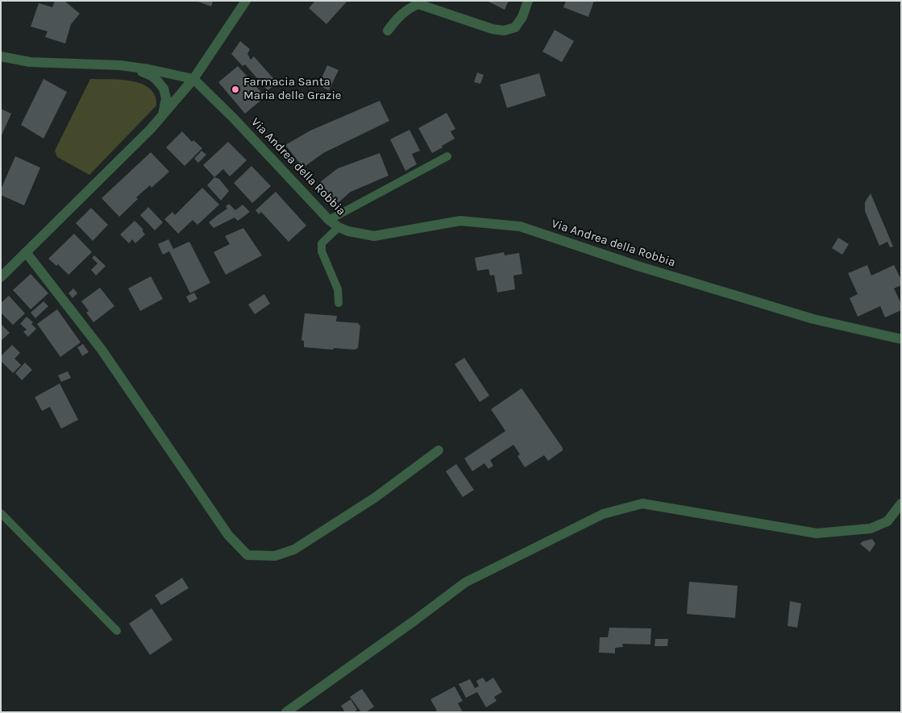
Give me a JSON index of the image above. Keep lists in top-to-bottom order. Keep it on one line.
{"streets":{"street":["Via Andrea della Robbia"]},"places":["Farmacia Santa Maria delle Grazie"]}
